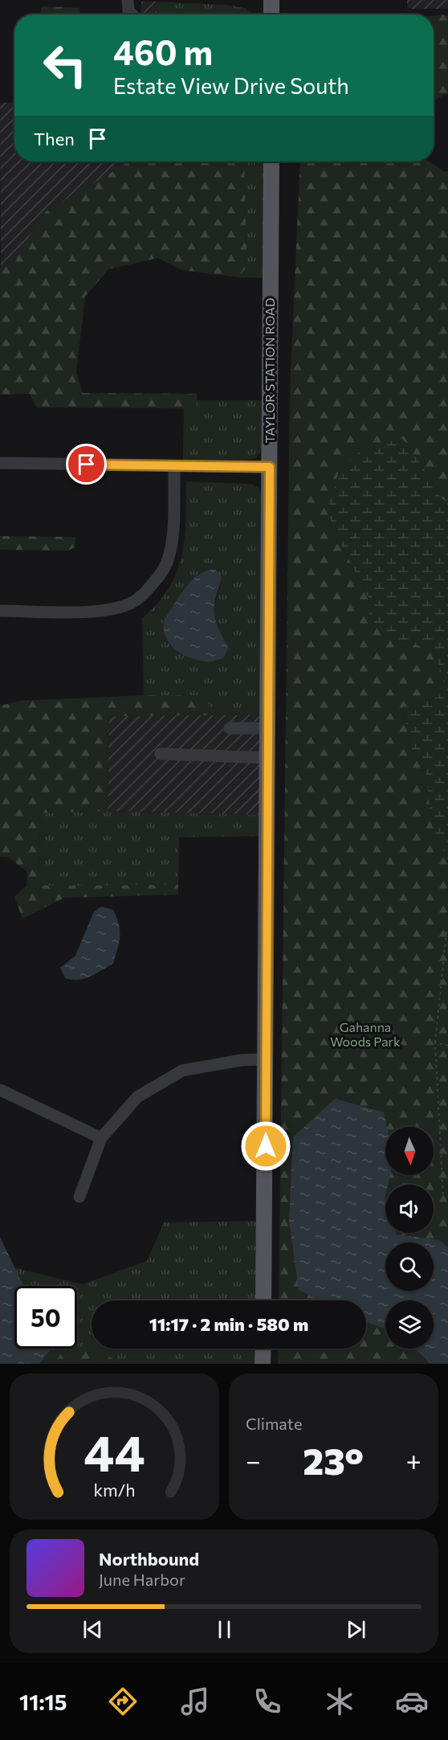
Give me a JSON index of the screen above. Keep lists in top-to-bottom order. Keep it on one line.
{"streets":{"main road":["TAYLOR STATION ROAD"]},"parks":["Gahanna Woods Park"],"north":"bottom","page":{"turn":["460 m","Estate View Drive South"],"then":"Then","limit":"50","trip":"11:17 · 2 min · 580 m","tile":"Climate","heat":["−","23°","+"],"song":["Northbound","June Harbor"],"tabs":"11:15","gauge":["44","km/h"]}}
